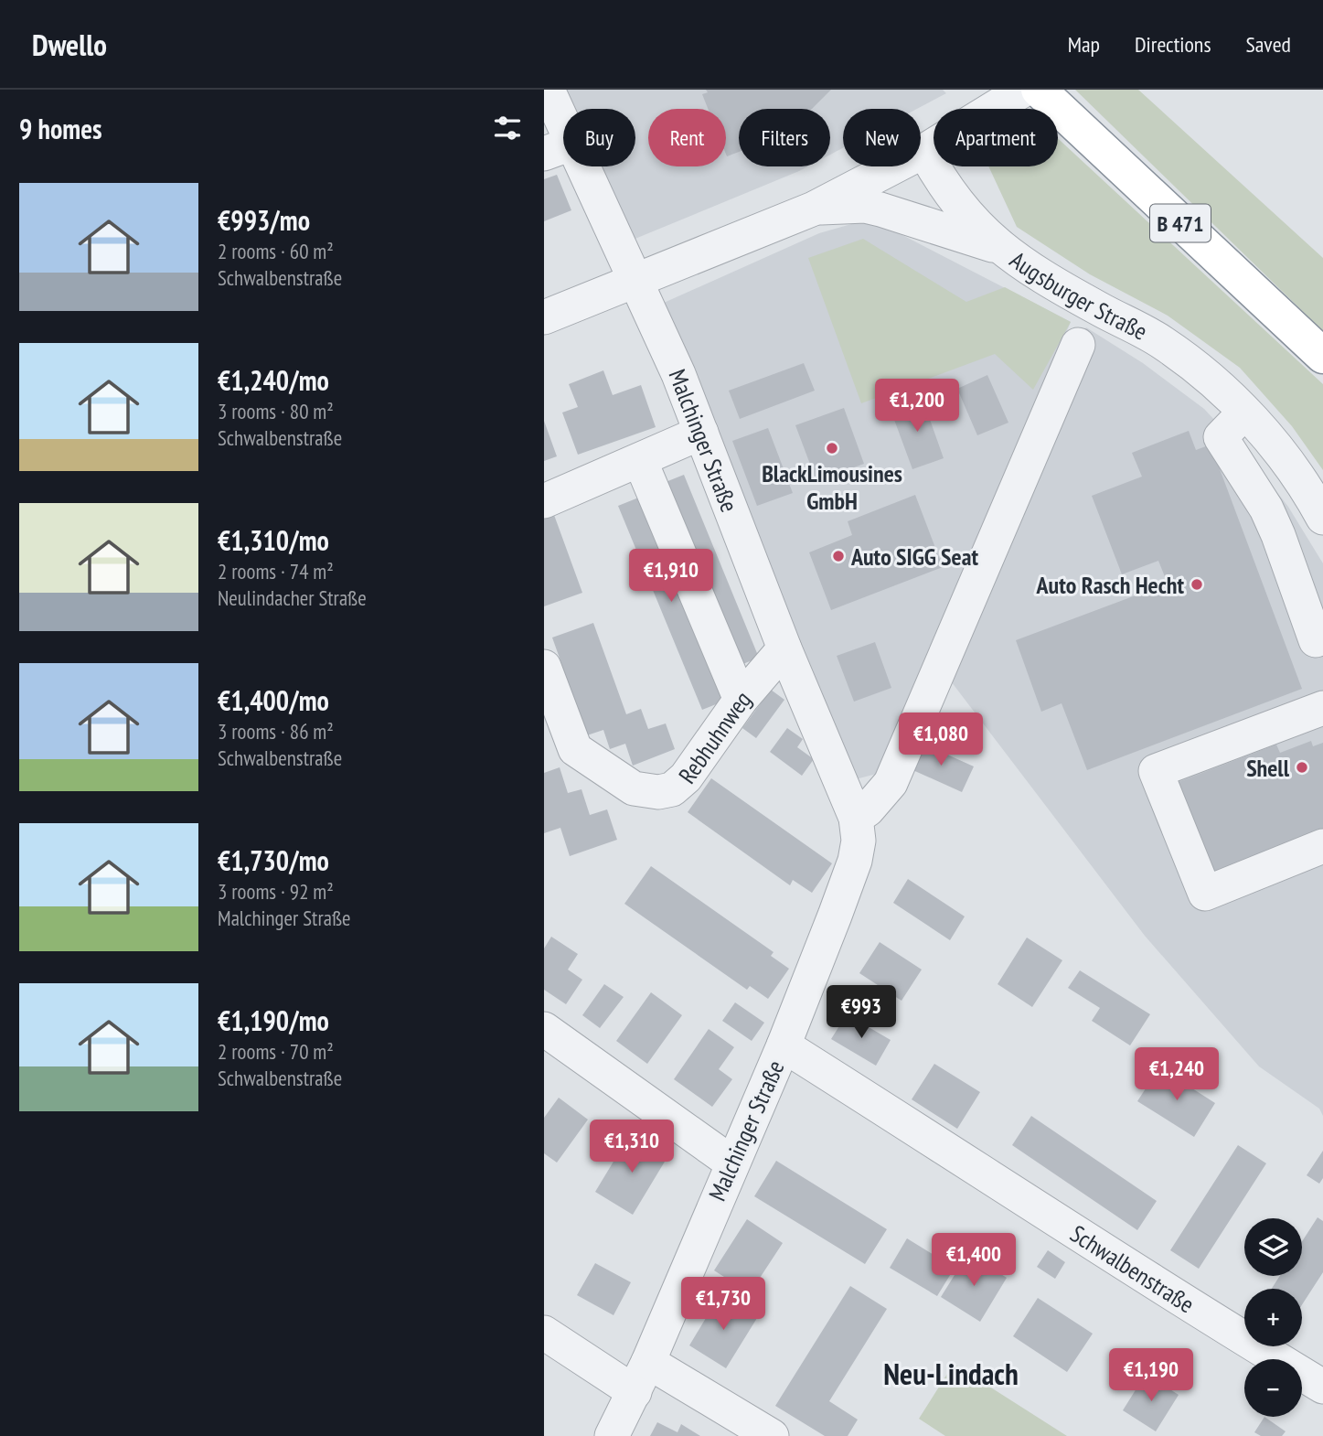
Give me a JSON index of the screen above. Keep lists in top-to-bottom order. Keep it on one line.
{"streets":{"highway":["B 471"],"street":["Augsburger Straße","Malchinger Straße","Rebhuhnweg","Schwalbenstraße"]},"crossings":[["Malchinger Straße","Rebhuhnweg"],["Malchinger Straße","Schwalbenstraße"]],"districts":["Neu-Lindach"],"places":["BlackLimousines GmbH","Auto SIGG Seat","Auto Rasch Hecht","Shell"],"page":{"header":"Dwello","nav":["Map","Directions","Saved"],"heading":"9 homes","chip":["Buy","Rent","Filters","New","Apartment"],"list":[{"name":"€993/mo","note":"2 rooms · 60 m² · Schwalbenstraße"},{"name":"€1,240/mo","note":"3 rooms · 80 m² · Schwalbenstraße"},{"name":"€1,310/mo","note":"2 rooms · 74 m² · Neulindacher Straße"},{"name":"€1,400/mo","note":"3 rooms · 86 m² · Schwalbenstraße"},{"name":"€1,730/mo","note":"3 rooms · 92 m² · Malchinger Straße"},{"name":"€1,190/mo","note":"2 rooms · 70 m² · Schwalbenstraße"}],"price":["€1,200","€1,910","€1,080","€993","€1,240","€1,310","€1,400","€1,730","€1,190"],"map_buttons":["+","−"]}}
